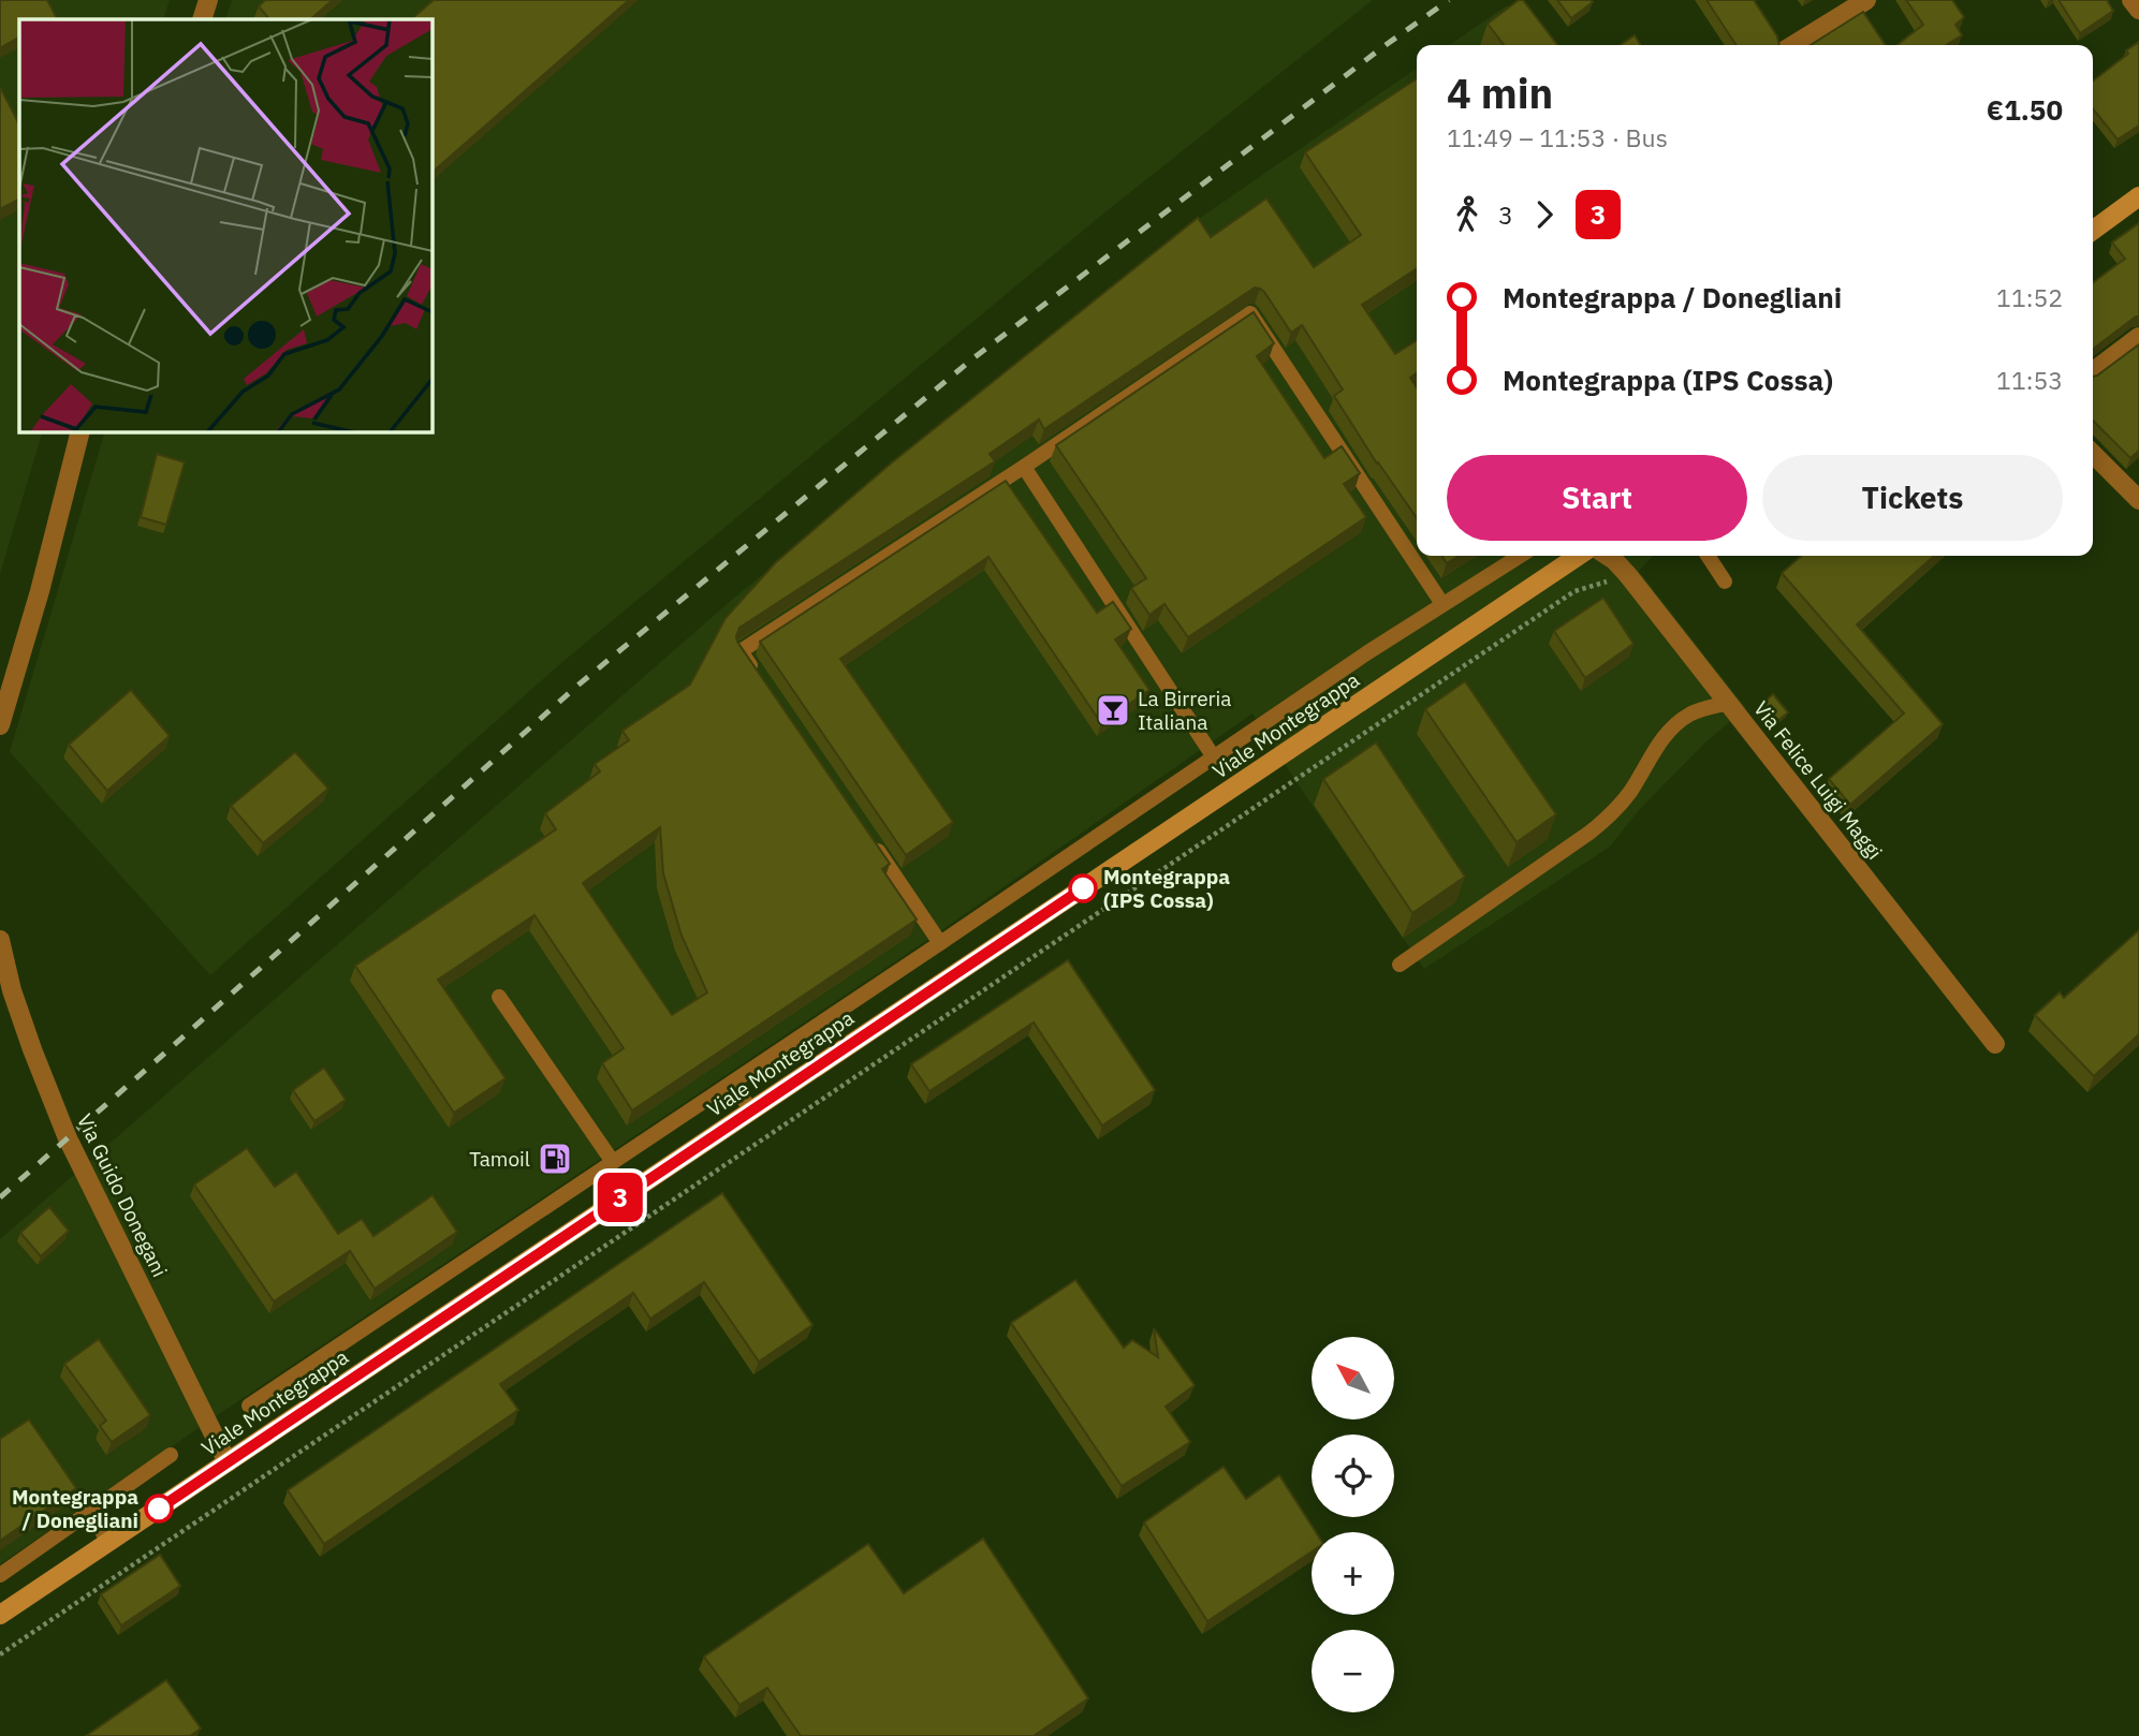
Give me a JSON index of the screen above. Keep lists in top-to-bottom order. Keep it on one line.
{"streets":{"main road":["Viale Montegrappa"],"street":["Via Felice Luigi Maggi","Via Guido Donegani"]},"crossings":[["Viale Montegrappa","Via Guido Donegani"]],"places":{"bar":["La Birreria Italiana"],"other":["Montegrappa (IPS Cossa)","Montegrappa / Donegliani"],"fuel station":["Tamoil"]},"lines":["bus line 3"],"north":"top left","page":{"on_map":"3","heading":["4 min","11:49 – 11:53 · Bus","€1.50"],"legs":["3","3"],"list":[{"name":"Montegrappa / Donegliani","value":"11:52"},{"name":"Montegrappa (IPS Cossa)","value":"11:53"}],"buttons":["Start","Tickets"],"map_buttons":["+","−"]}}
